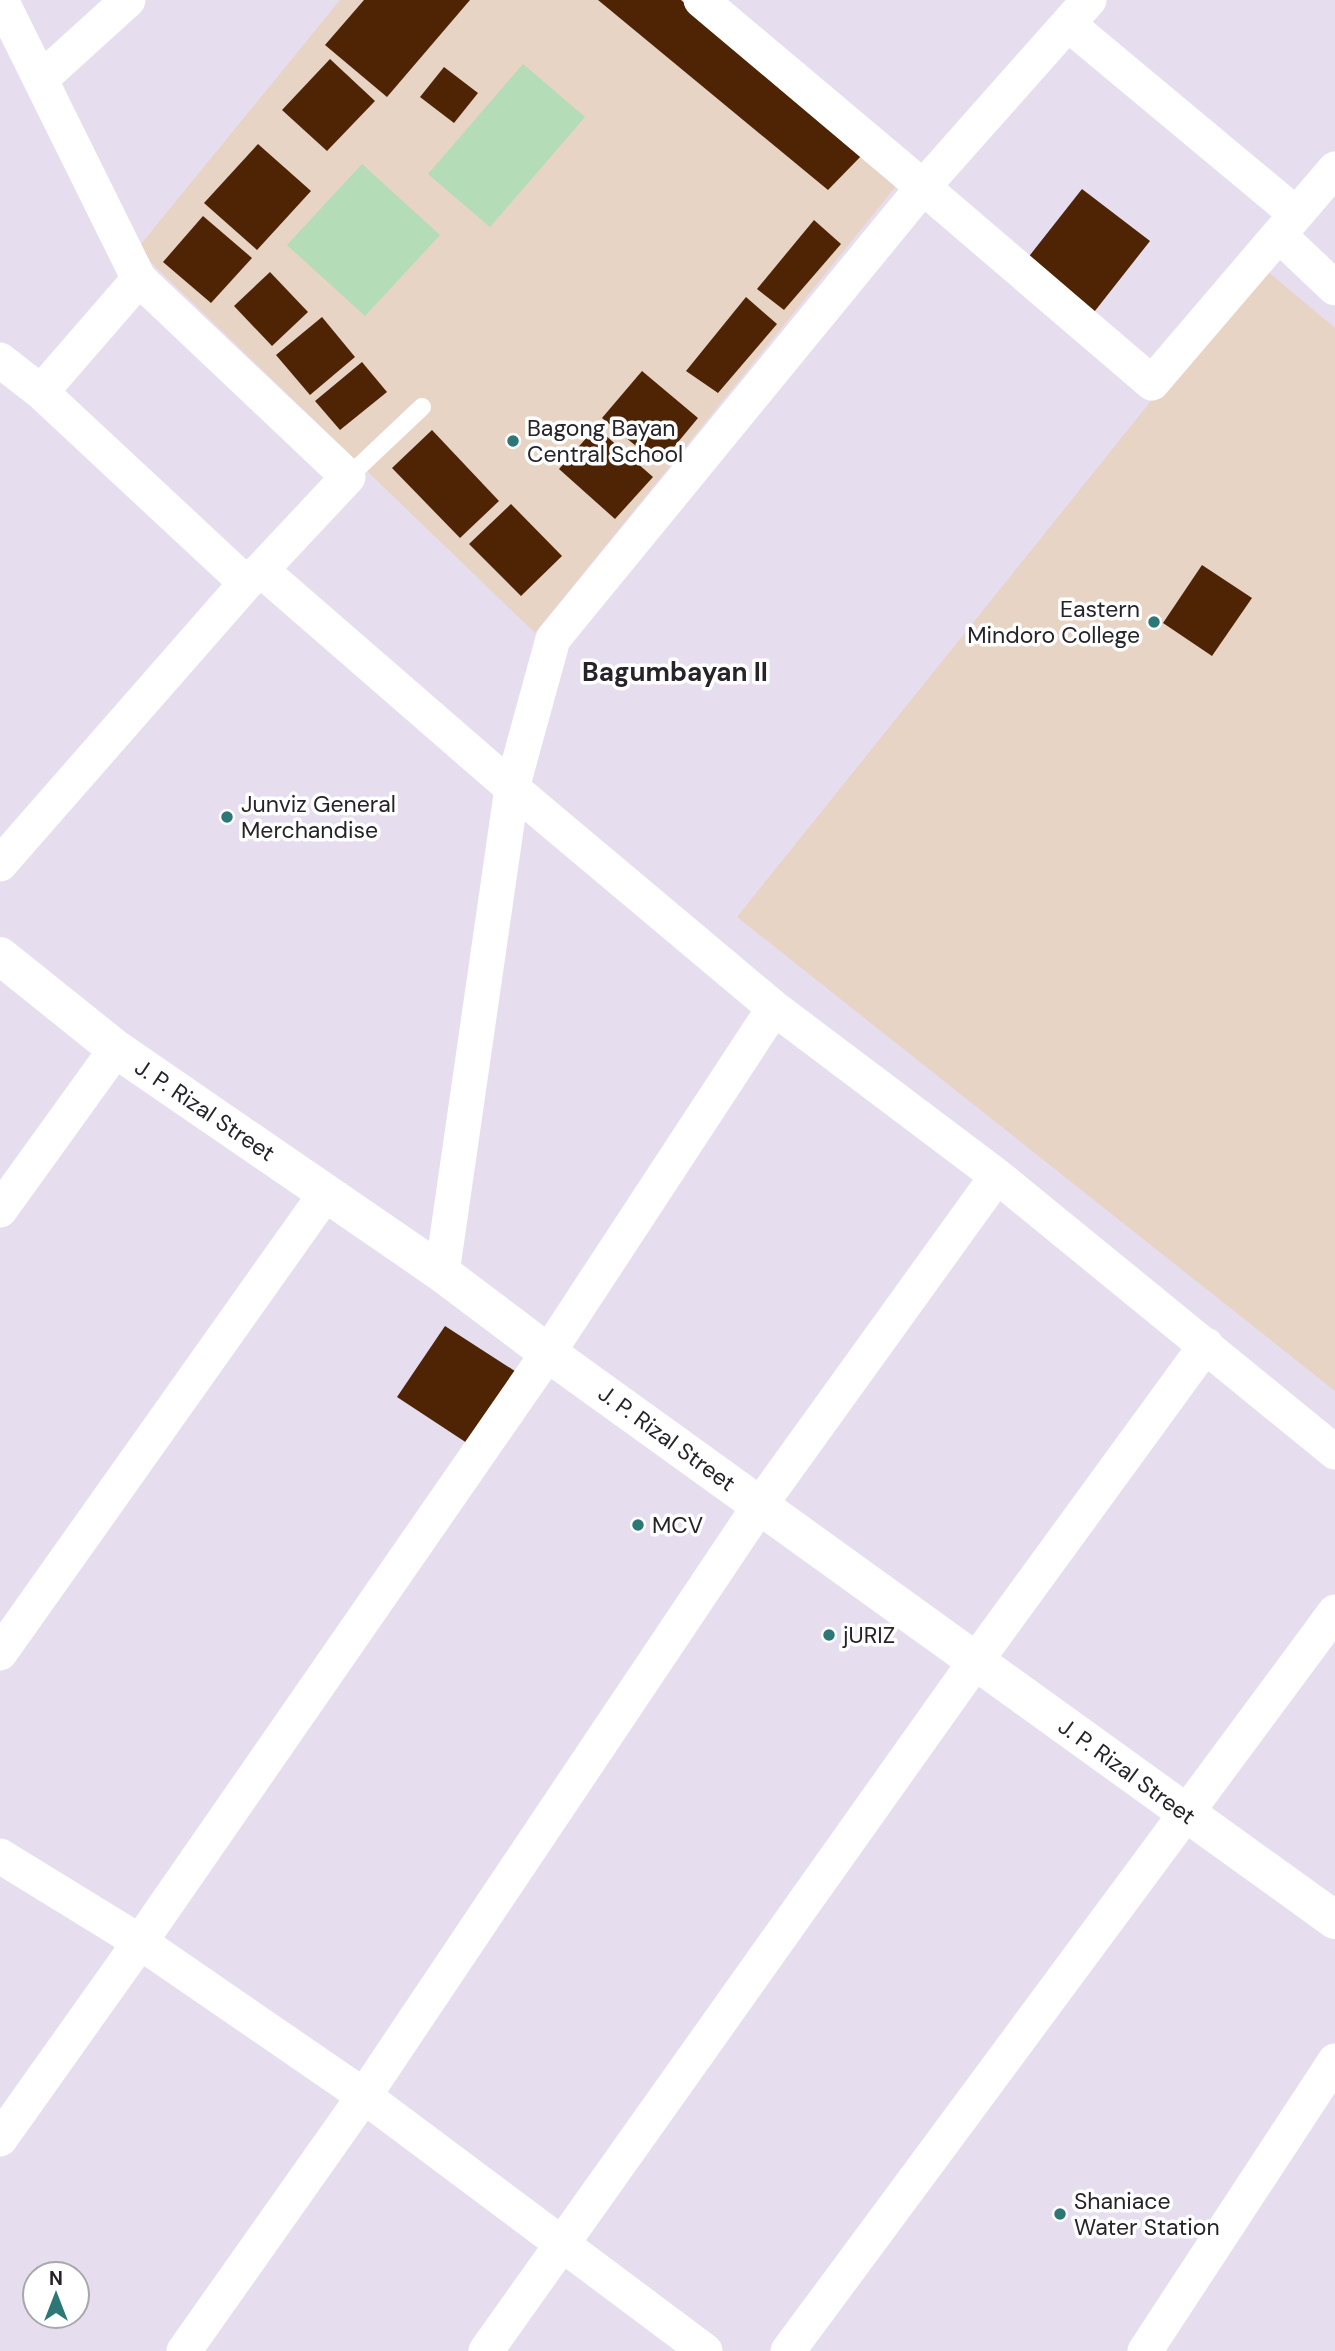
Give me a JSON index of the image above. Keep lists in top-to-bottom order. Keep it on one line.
{"streets":{"main road":["J. P. Rizal Street"]},"districts":["Bagumbayan II"],"places":["Bagong Bayan Central School","Eastern Mindoro College","Junviz General Merchandise","MCV","jURIZ","Shaniace Water Station"],"north":"top"}
